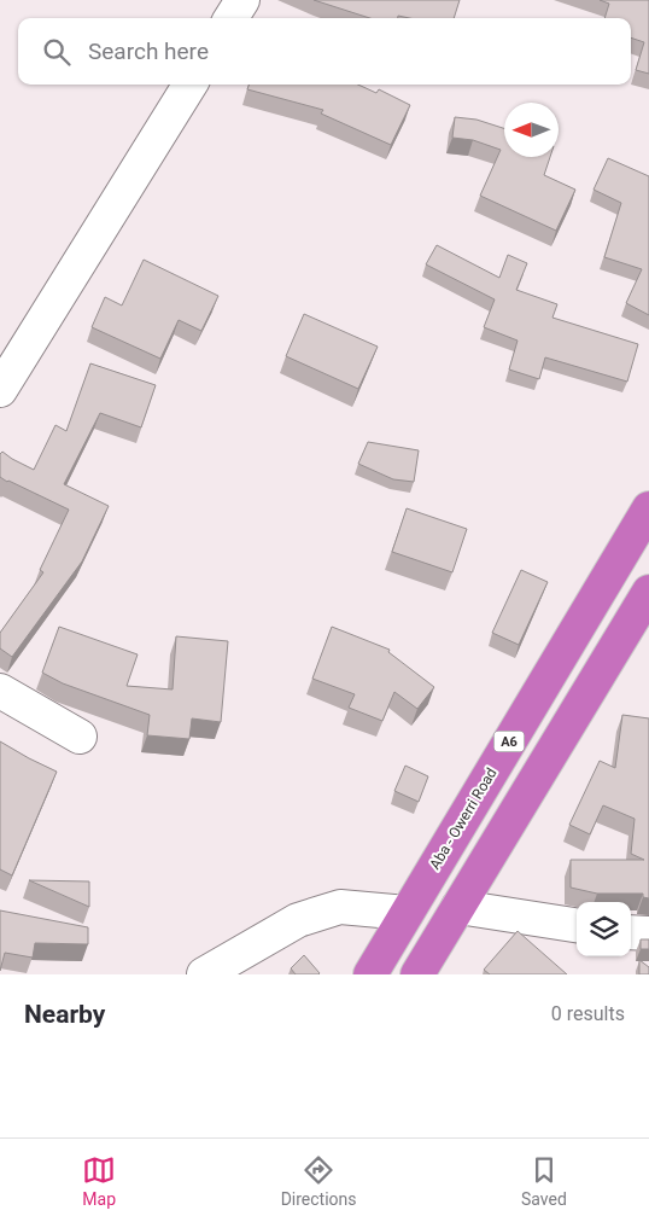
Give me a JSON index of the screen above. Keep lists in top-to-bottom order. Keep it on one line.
{"streets":{"highway":["A6","Aba - Owerri Road"]},"north":"left","page":{"search":"Search here","heading":["Nearby","0 results"],"nav":["Map","Directions","Saved"]}}
